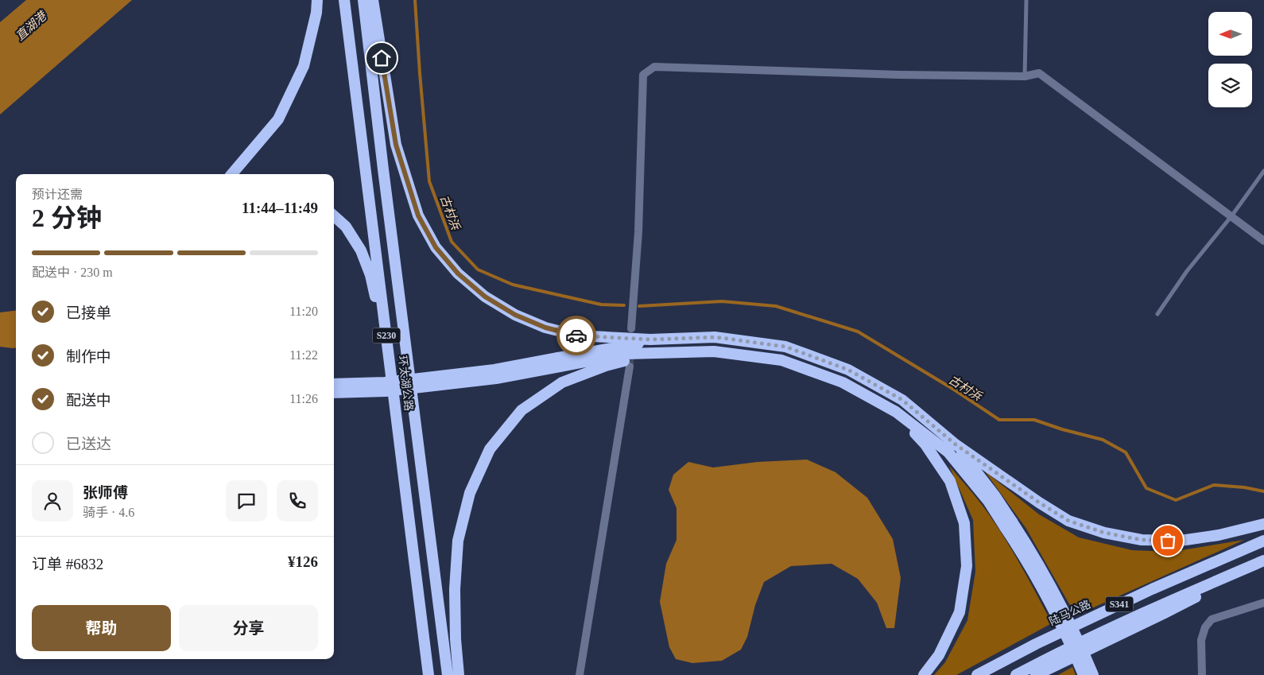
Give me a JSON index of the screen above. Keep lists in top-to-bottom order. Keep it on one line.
{"streets":{"highway":["S230","环太湖公路","S341","陆马公路"]},"water":["直湖港","古村浜"],"north":"left","page":{"heading":["2 分钟","预计还需","11:44–11:49"],"panel":["张师傅","骑手 · 4.6","订单 #6832","¥126"],"bar":"配送中 · 230 m","list":[["已接单","11:20"],["制作中","11:22"],["配送中","11:26"],"已送达"],"buttons":["帮助","分享"]}}
